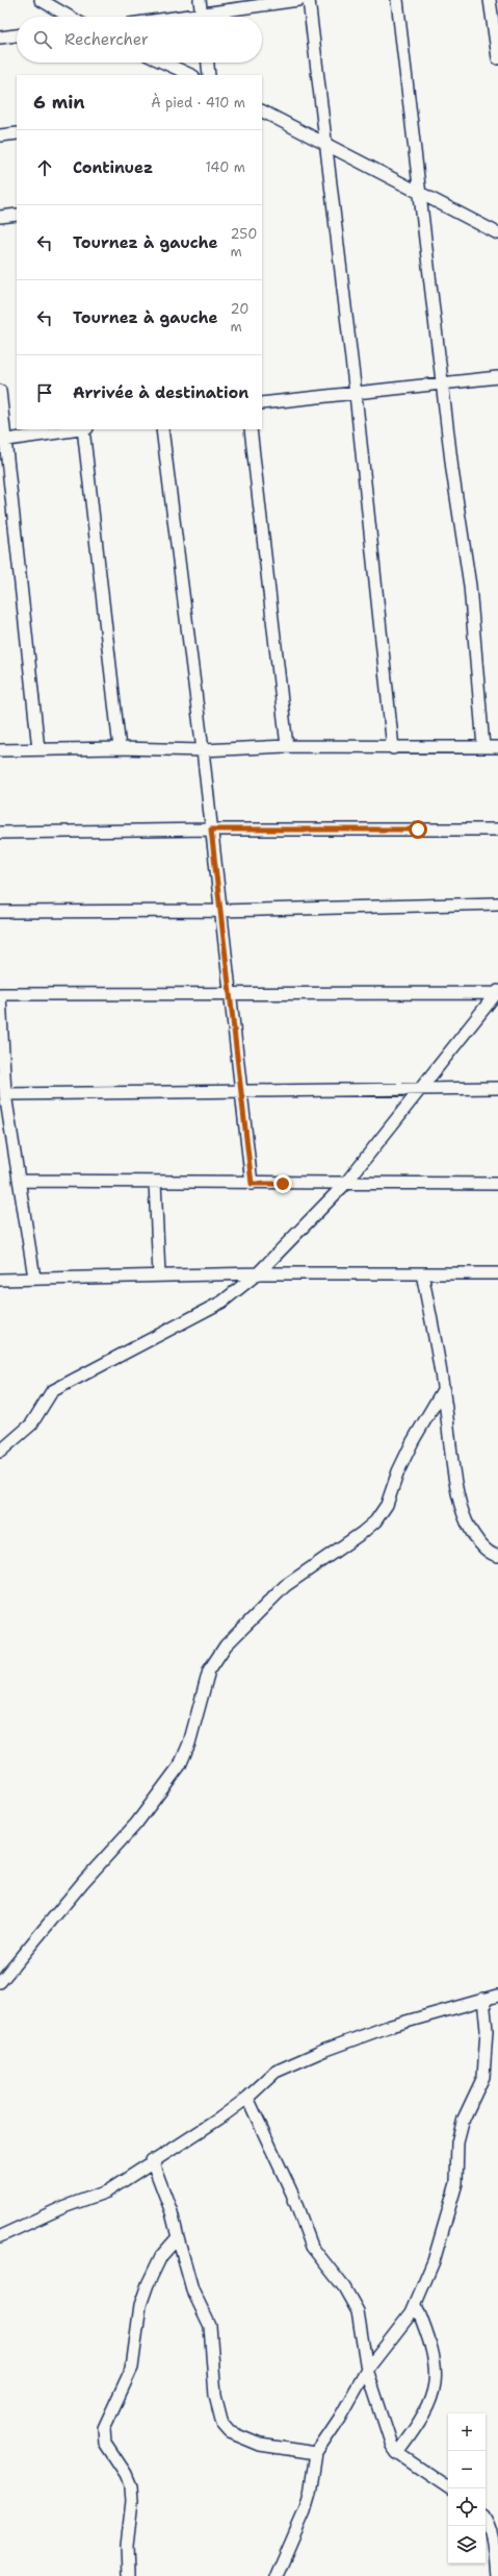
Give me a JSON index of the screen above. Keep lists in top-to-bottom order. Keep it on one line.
{"page":{"search":"Rechercher","heading":["6 min","À pied · 410 m"],"list":[["Continuez","140 m"],["Tournez à gauche","250 m"],["Tournez à gauche","20 m"],"Arrivée à destination"],"map_buttons":["+","−"]}}
